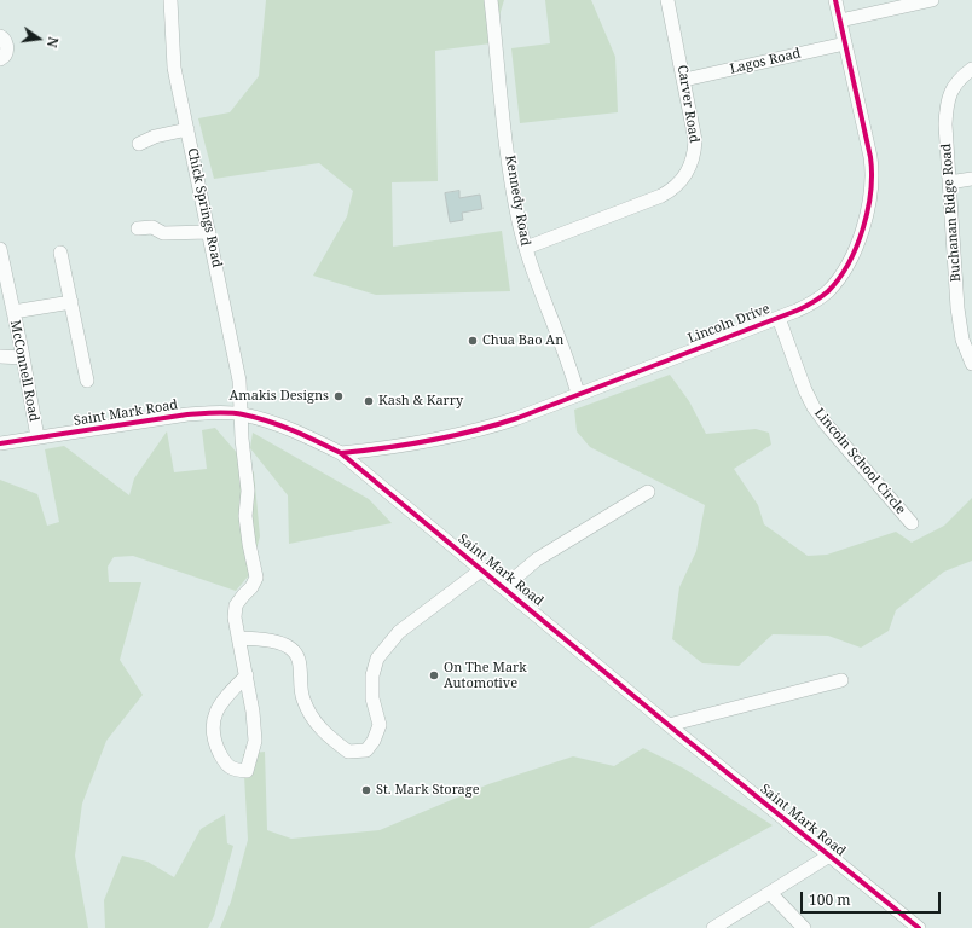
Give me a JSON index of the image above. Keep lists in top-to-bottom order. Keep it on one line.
{"streets":{"street":["Lagos Road","Carver Road","Kennedy Road","Chick Springs Road","Buchanan Ridge Road","Lincoln Drive","McConnell Road","Saint Mark Road","Lincoln School Circle"]},"crossings":[["Lagos Road","Carver Road"],["Lagos Road","Lincoln Drive"],["Carver Road","Kennedy Road"],["Kennedy Road","Lincoln Drive"],["Chick Springs Road","Saint Mark Road"],["Lincoln Drive","Saint Mark Road"],["Lincoln Drive","Lincoln School Circle"],["McConnell Road","Saint Mark Road"]],"places":["Chua Bao An","Amakis Designs","Kash & Karry","On The Mark Automotive","St. Mark Storage"],"scale_bar":"100 m","north":"right"}
